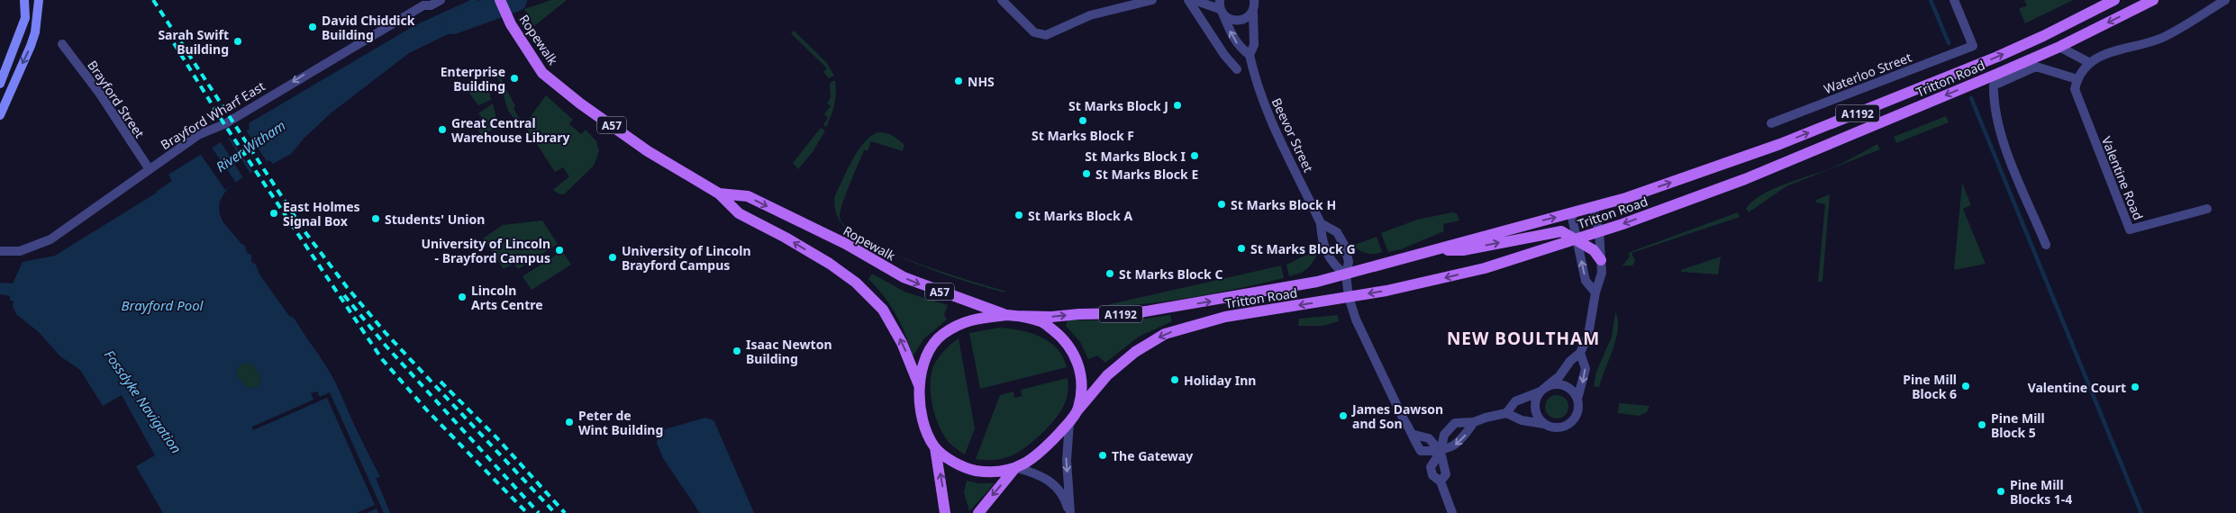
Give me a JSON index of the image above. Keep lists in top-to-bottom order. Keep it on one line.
{"streets":{"main road":["Ropewalk","Tritton Road","A1192","A57"],"street":["Waterloo Street","Brayford Street","Brayford Wharf East","Beevor Street","Valentine Road"]},"crossings":[["Ropewalk","Tritton Road"],["Tritton Road","Beevor Street"],["Brayford Street","Brayford Wharf East"]],"one_way":["Brayford Wharf East"],"districts":["NEW BOULTHAM"],"water":["River Witham","Brayford Pool","Fossdyke Navigation"],"places":["David Chiddick Building","Sarah Swift Building","Enterprise Building","NHS","St Marks Block J","St Marks Block F","Great Central Warehouse Library","St Marks Block I","St Marks Block E","St Marks Block H","East Holmes Signal Box","St Marks Block A","Students' Union","St Marks Block G","University of Lincoln - Brayford Campus","University of Lincoln Brayford Campus","St Marks Block C","Lincoln Arts Centre","Isaac Newton Building","Holiday Inn","Pine Mill Block 6","Valentine Court","James Dawson and Son","Peter de Wint Building","Pine Mill Block 5","The Gateway","Pine Mill Blocks 1-4"]}
